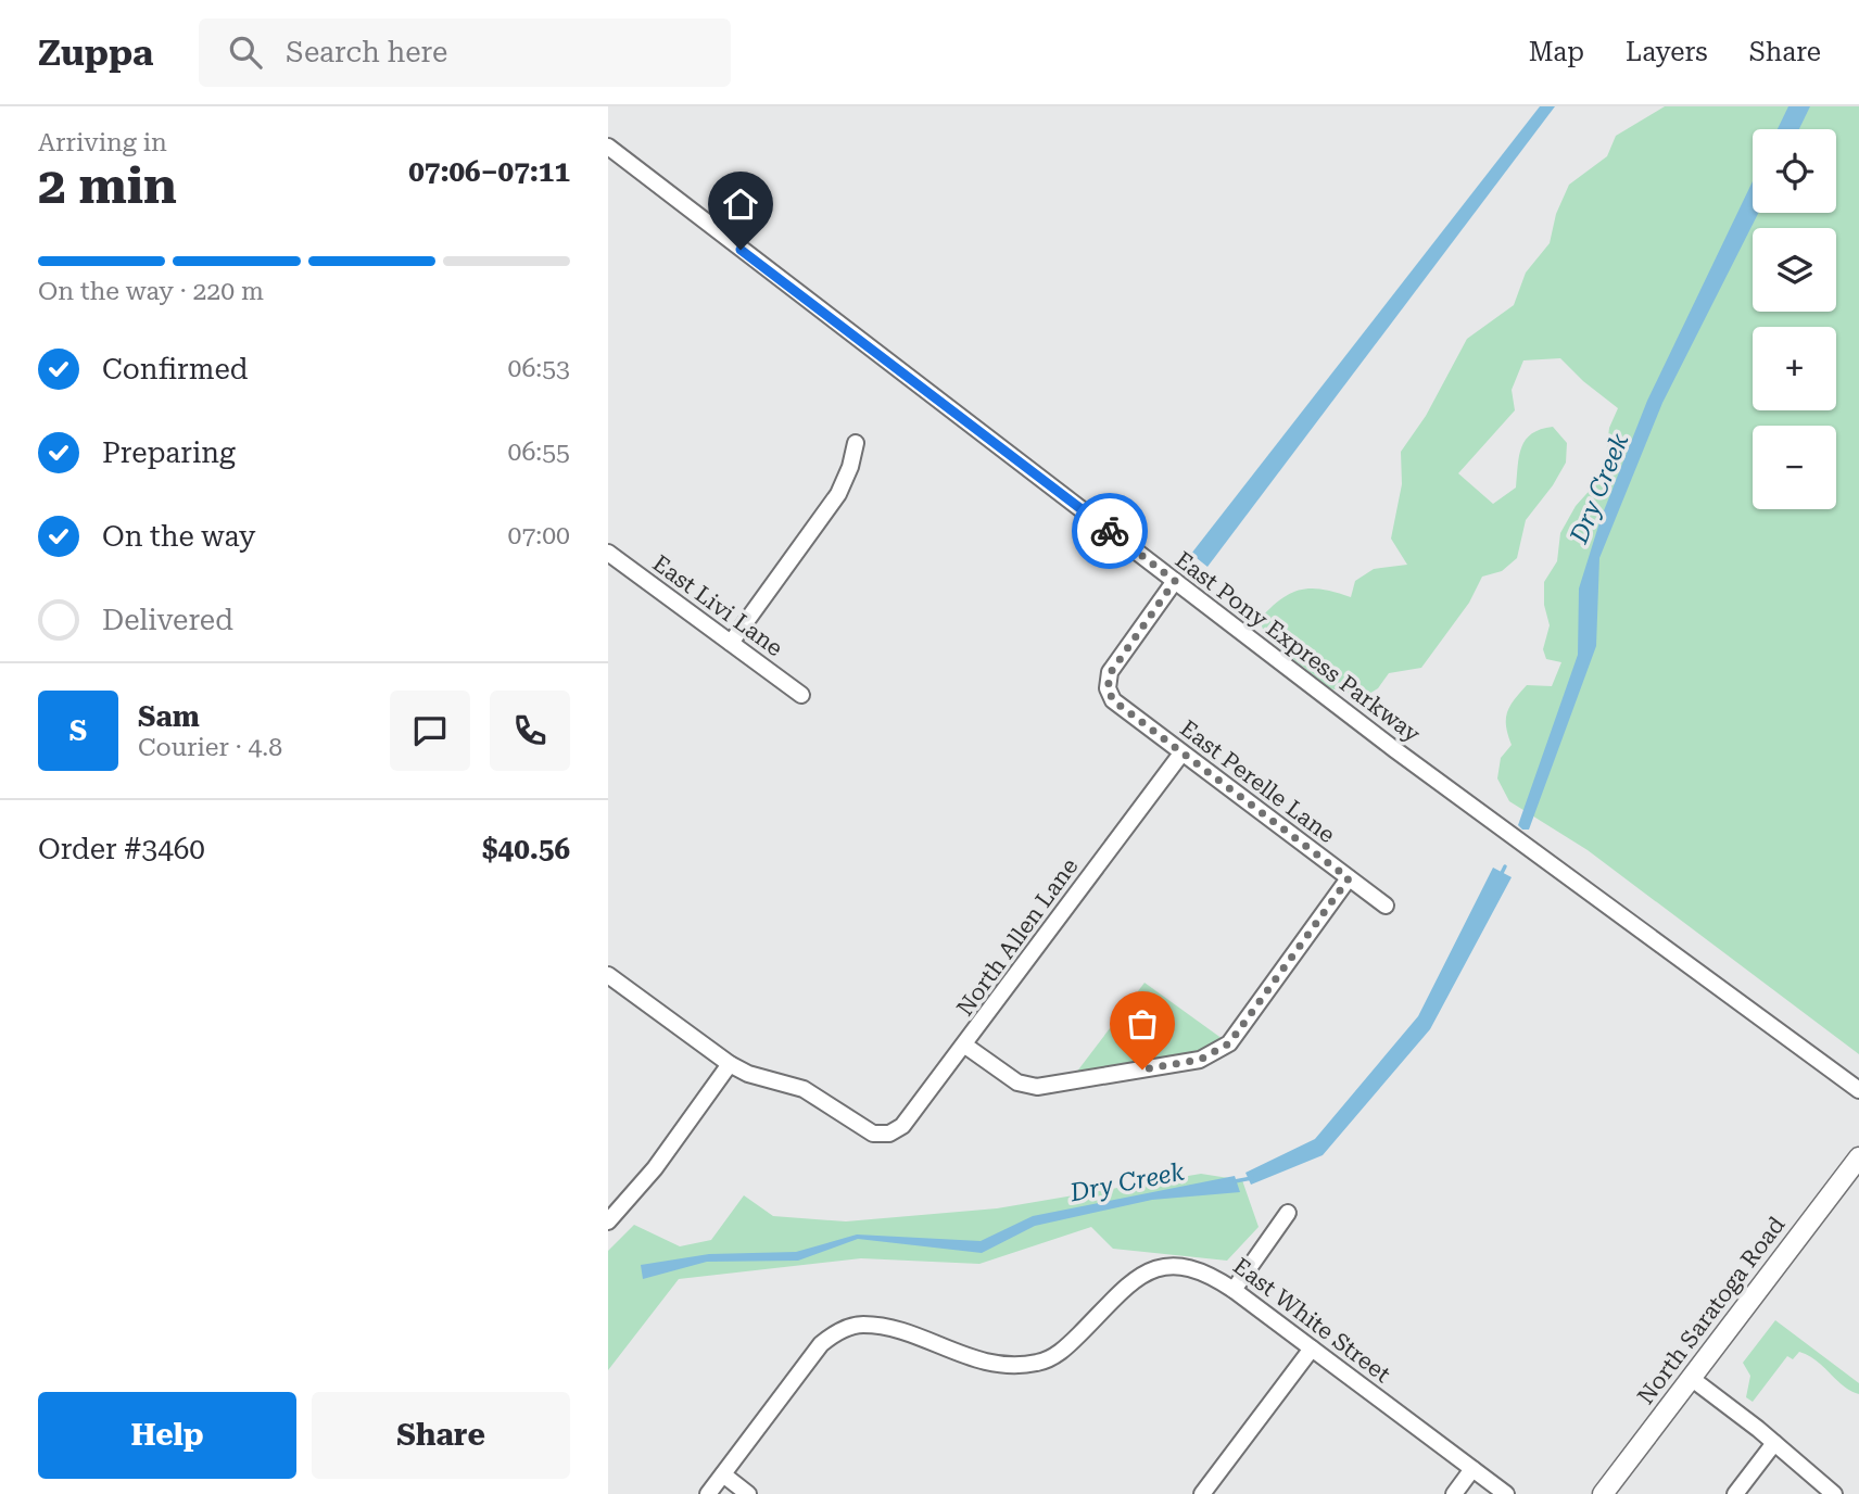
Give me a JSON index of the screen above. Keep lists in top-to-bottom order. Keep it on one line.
{"streets":{"main road":["North Saratoga Road"],"street":["East Livi Lane","East Pony Express Parkway","East Perelle Lane","North Allen Lane","East White Street"]},"crossings":[["East Pony Express Parkway","East Perelle Lane"],["East Perelle Lane","North Allen Lane"]],"water":["Dry Creek"],"page":{"header":"Zuppa","search":"Search here","nav":["Map","Layers","Share"],"heading":["2 min","Arriving in","07:06–07:11"],"panel":["Sam","Courier · 4.8","Order #3460","$40.56"],"map_buttons":["+","−"],"bar":"On the way · 220 m","list":[["Confirmed","06:53"],["Preparing","06:55"],["On the way","07:00"],"Delivered"],"round":"S","buttons":["Help","Share"]}}
